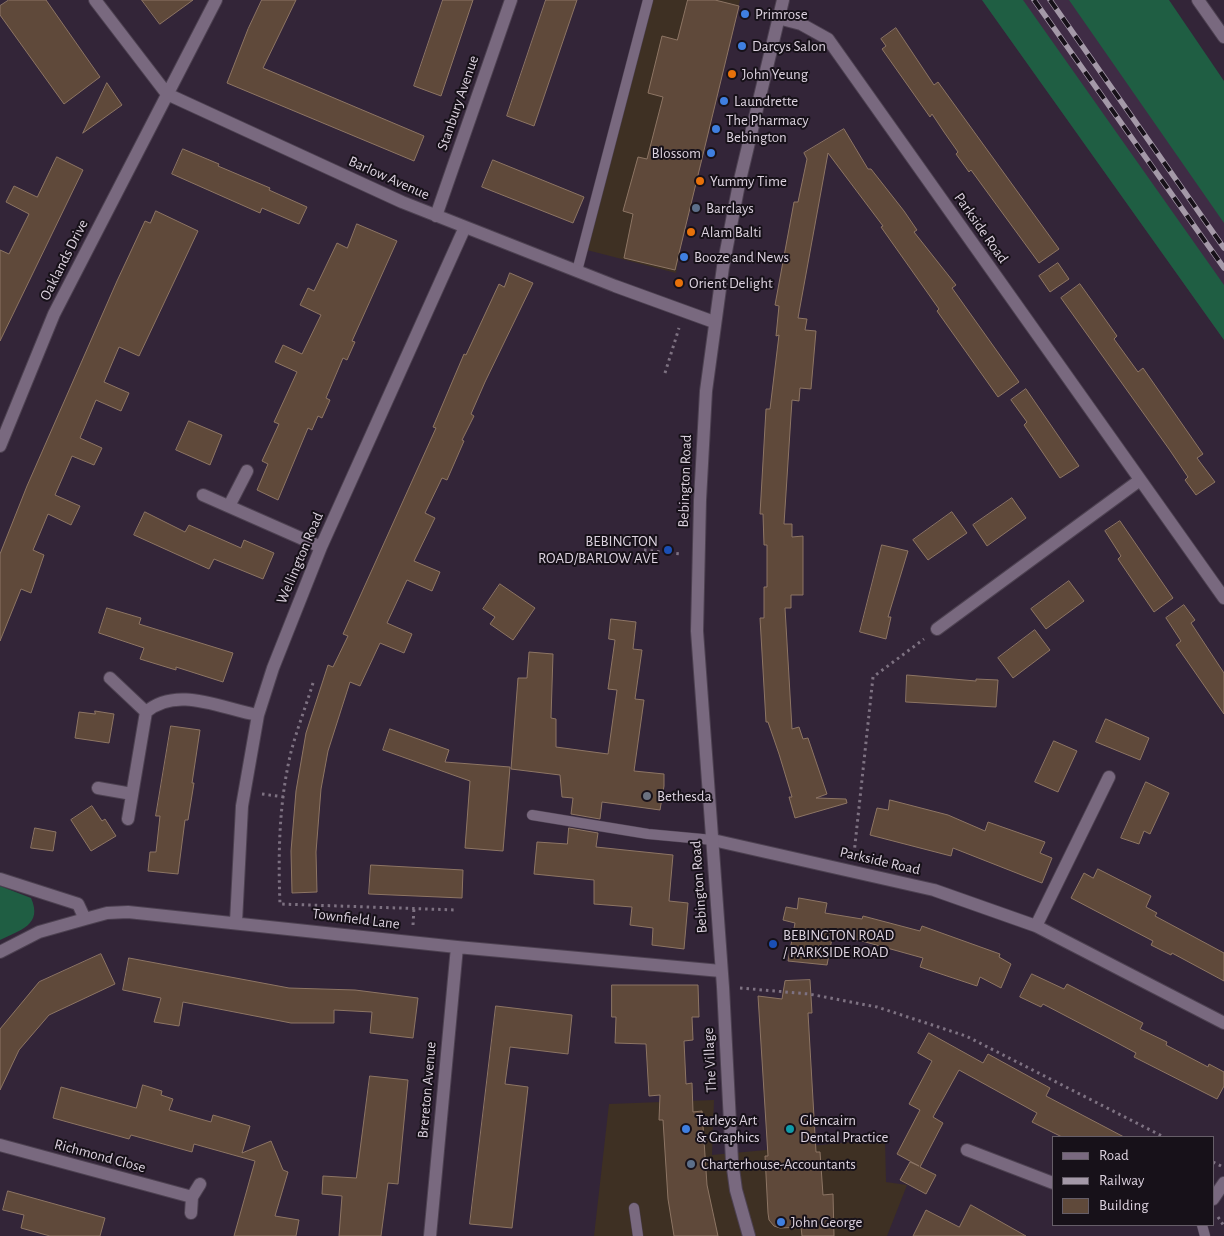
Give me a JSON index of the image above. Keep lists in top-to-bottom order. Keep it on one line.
{"streets":{"street":["Stanbury Avenue","Barlow Avenue","Parkside Road","Oaklands Drive","Bebington Road","Wellington Road","Townfield Lane","The Village","Brereton Avenue","Richmond Close"]},"crossings":[["Stanbury Avenue","Barlow Avenue"],["Barlow Avenue","Oaklands Drive"],["Barlow Avenue","Bebington Road"],["Barlow Avenue","Wellington Road"],["Parkside Road","Bebington Road"],["Bebington Road","Townfield Lane"],["Bebington Road","The Village"],["Wellington Road","Townfield Lane"],["Townfield Lane","The Village"],["Townfield Lane","Brereton Avenue"]],"places":["Primrose","Darcys Salon","John Yeung","Laundrette","The Pharmacy Bebington","Blossom","Yummy Time","Barclays","Alam Balti","Booze and News","Orient Delight","BEBINGTON ROAD/BARLOW AVE","Bethesda","BEBINGTON ROAD / PARKSIDE ROAD","Tarleys Art & Graphics","Glencairn Dental Practice","Charterhouse-Accountants","John George"],"legend":["Road","Railway","Building"]}
